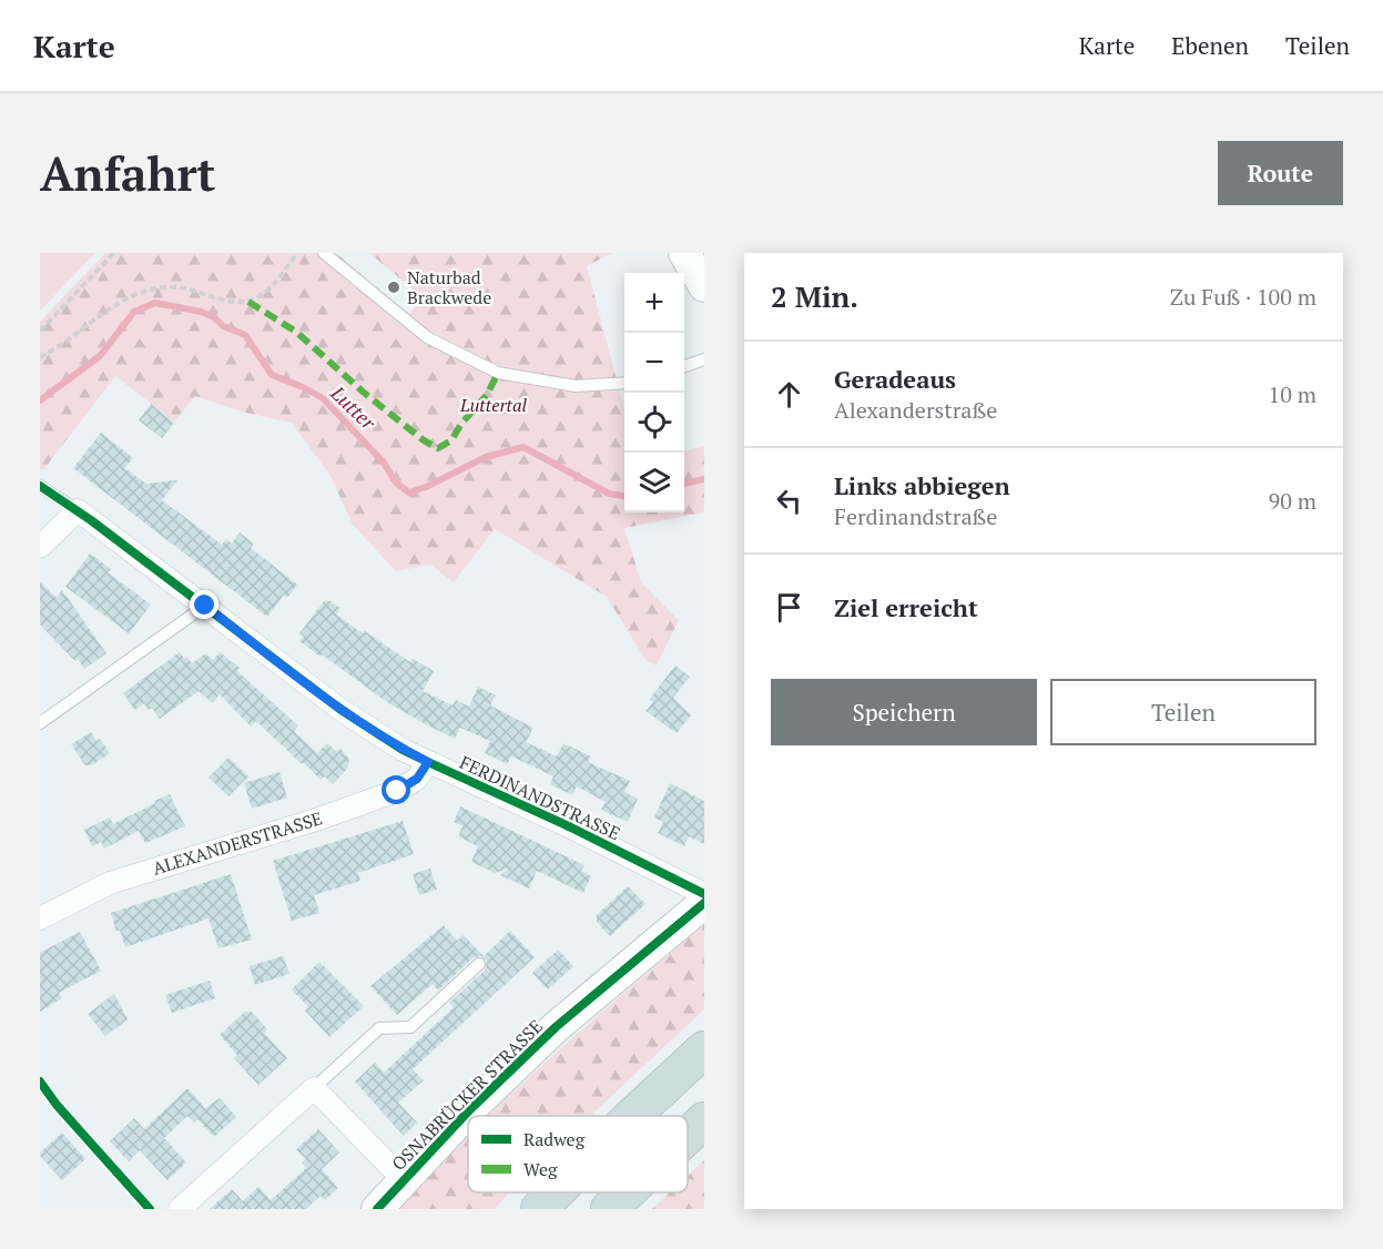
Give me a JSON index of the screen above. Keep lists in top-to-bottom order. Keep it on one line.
{"streets":{"main road":["OSNABRÜCKER STRASSE"],"street":["FERDINANDSTRASSE","ALEXANDERSTRASSE"]},"crossings":[["FERDINANDSTRASSE","ALEXANDERSTRASSE"]],"water":["Lutter"],"parks":["Luttertal"],"places":["Naturbad Brackwede"],"legend":["Radweg","Weg"],"page":{"header":"Karte","nav":["Karte","Ebenen","Teilen"],"buttons":["Route",["Speichern","Teilen"]],"title":"Anfahrt","heading":["2 Min.","Zu Fuß · 100 m"],"map_buttons":["+","−"],"list":[["Geradeaus","Alexanderstraße","10 m"],["Links abbiegen","Ferdinandstraße","90 m"],"Ziel erreicht"]}}
